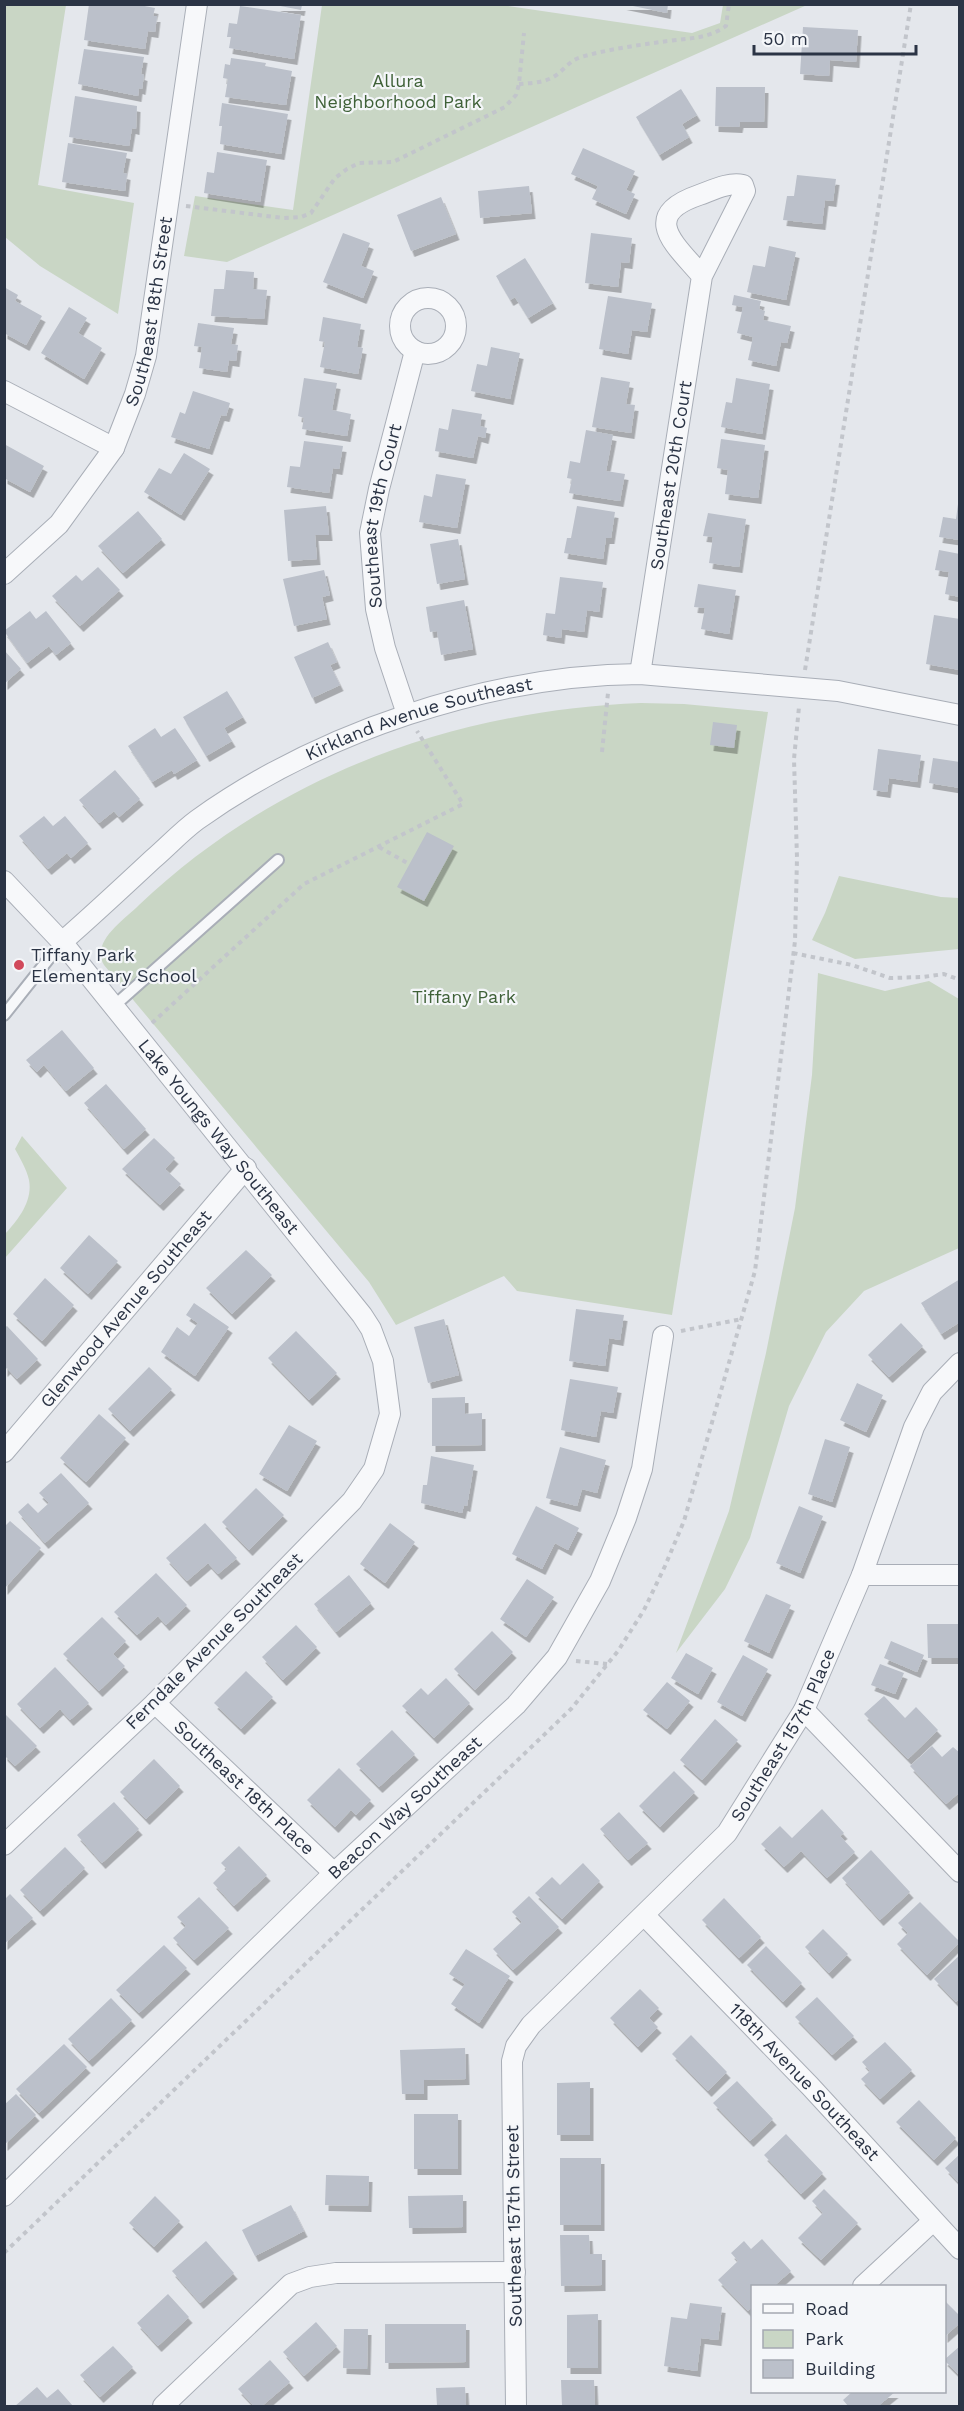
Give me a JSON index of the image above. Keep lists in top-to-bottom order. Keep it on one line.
{"streets":{"street":["Southeast 18th Street","Southeast 20th Court","Southeast 19th Court","Kirkland Avenue Southeast","Lake Youngs Way Southeast","Glenwood Avenue Southeast","Ferndale Avenue Southeast","Southeast 157th Place","Southeast 18th Place","Beacon Way Southeast","118th Avenue Southeast","Southeast 157th Street"]},"crossings":[["Southeast 20th Court","Kirkland Avenue Southeast"],["Southeast 19th Court","Kirkland Avenue Southeast"],["Kirkland Avenue Southeast","Lake Youngs Way Southeast"],["Lake Youngs Way Southeast","Glenwood Avenue Southeast"],["Lake Youngs Way Southeast","Ferndale Avenue Southeast"],["Ferndale Avenue Southeast","Southeast 18th Place"],["Southeast 157th Place","118th Avenue Southeast"],["Southeast 157th Place","Southeast 157th Street"],["Southeast 18th Place","Beacon Way Southeast"]],"parks":["Allura Neighborhood Park","Tiffany Park"],"places":["Tiffany Park Elementary School"],"legend":["Road","Park","Building"],"scale_bar":"50 m"}
